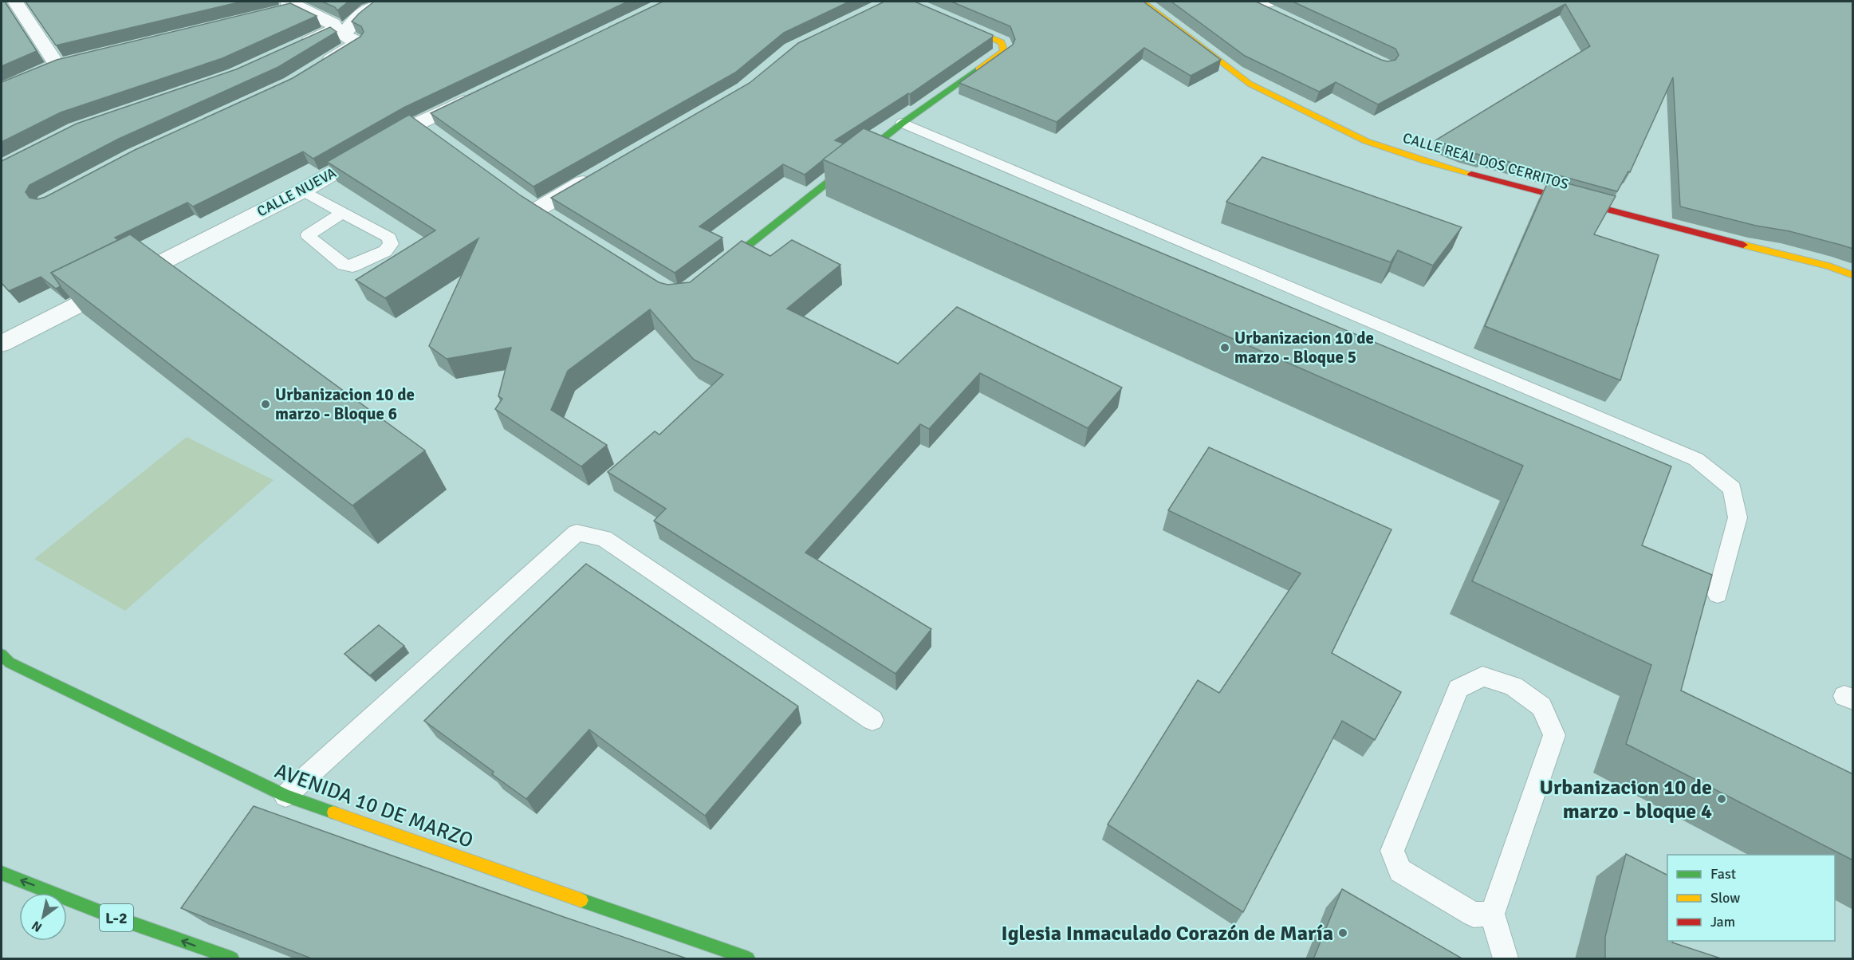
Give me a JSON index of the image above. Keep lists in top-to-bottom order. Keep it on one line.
{"streets":{"street":["CALLE REAL DOS CERRITOS","CALLE NUEVA","AVENIDA 10 DE MARZO","L-2"]},"places":["Urbanizacion 10 de marzo - Bloque 5","Urbanizacion 10 de marzo - Bloque 6","Urbanizacion 10 de marzo - bloque 4","Iglesia Inmaculado Corazón de María"],"legend":["Fast","Slow","Jam"],"north":"bottom left"}
